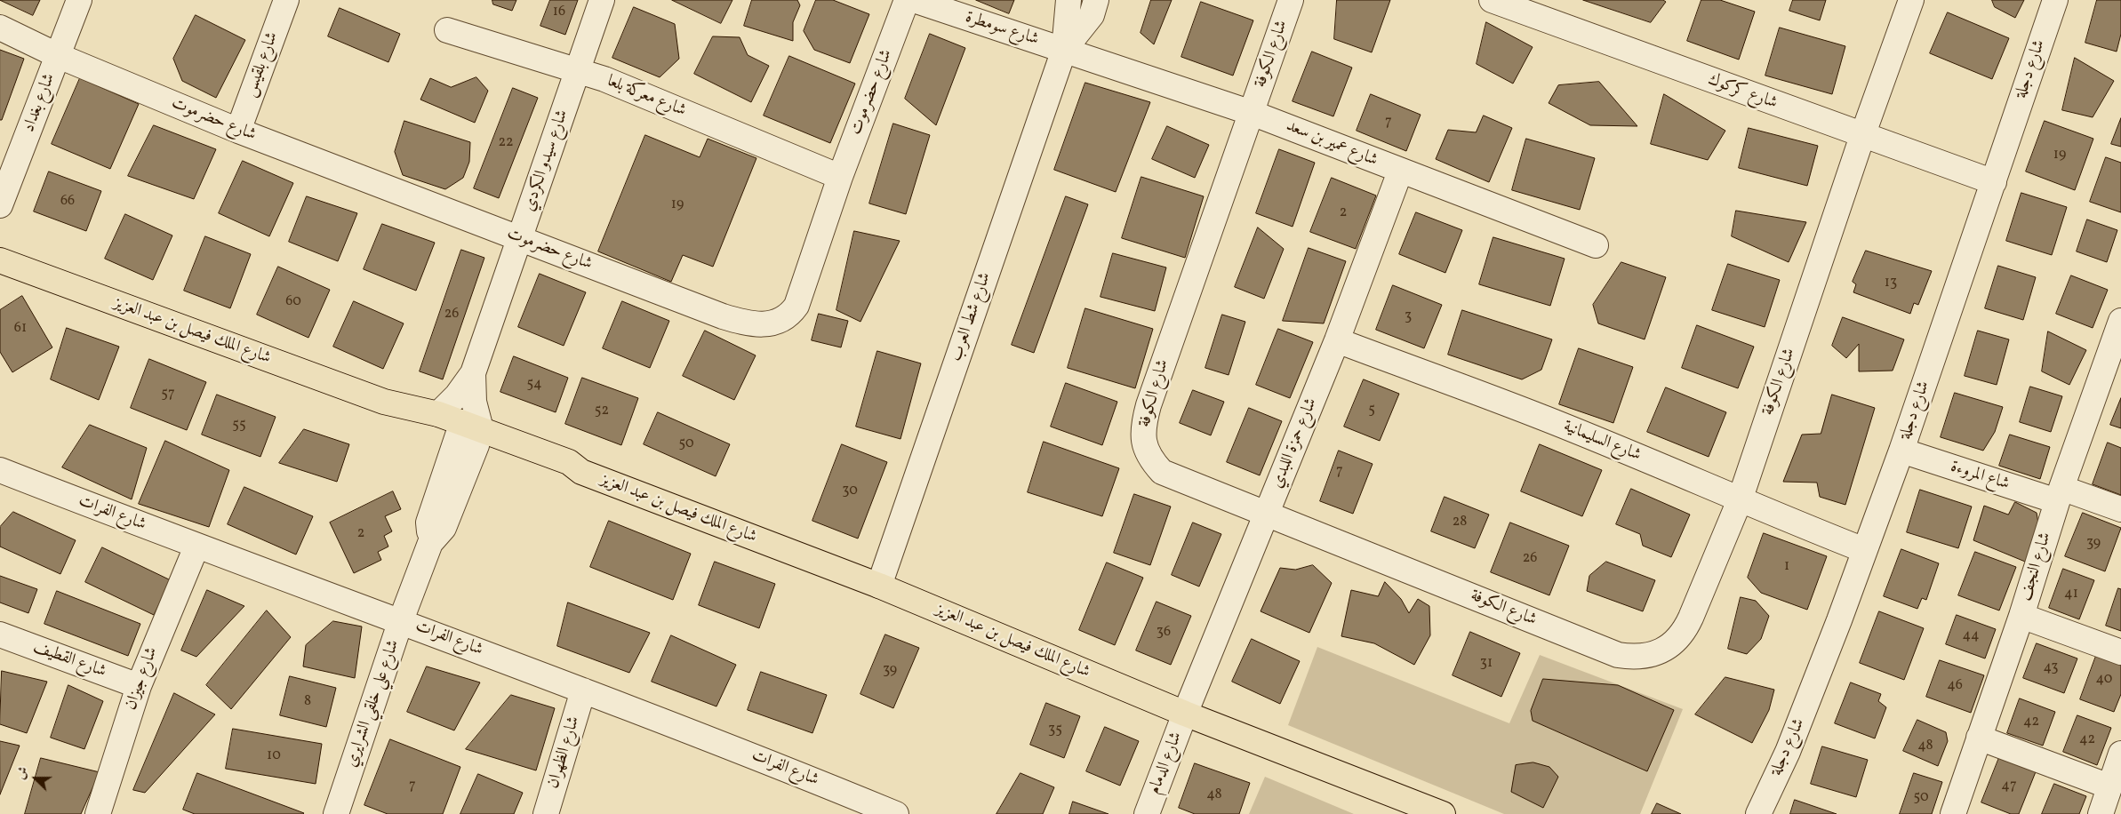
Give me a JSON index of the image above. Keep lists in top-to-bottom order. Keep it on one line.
{"streets":{"main road":["شارع الملك فيصل بن عبد العزيز"],"street":["شارع سومطرة","شارع الكوفة","شارع بلقيس","شارع دجلة","شارع حضرموت","شارع كركوك","شارع معركة بلعا","شارع بغداد","شارع عمير بن سعد","شارع سيدو الكردي","شارع شط العرب","شارع السليمانية","شارع حمزة اللبدي","شاع المروءة","شارع الفرات","شارع النجف","شارع القطيف","شارع جيزان","شارع علي خلقي الشرايري","شارع الظهران","شارع الدمام"]},"crossings":[["شارع سومطرة","شارع عمير بن سعد"],["شارع سومطرة","شارع شط العرب"],["شارع الكوفة","شارع كركوك"],["شارع الكوفة","شارع عمير بن سعد"],["شارع الكوفة","شارع السليمانية"],["شارع الكوفة","شارع حمزة اللبدي"],["شارع بلقيس","شارع حضرموت"],["شارع دجلة","شارع كركوك"],["شارع دجلة","شارع السليمانية"],["شارع دجلة","شاع المروءة"],["شارع حضرموت","شارع معركة بلعا"],["شارع حضرموت","شارع بغداد"],["شارع حضرموت","شارع سيدو الكردي"],["شارع معركة بلعا","شارع سيدو الكردي"],["شارع عمير بن سعد","شارع شط العرب"],["شارع عمير بن سعد","شارع حمزة اللبدي"],["شارع سيدو الكردي","شارع الملك فيصل بن عبد العزيز"],["شارع سيدو الكردي","شارع علي خلقي الشرايري"],["شارع شط العرب","شارع الملك فيصل بن عبد العزيز"],["شارع الملك فيصل بن عبد العزيز","شارع حمزة اللبدي"],["شارع الملك فيصل بن عبد العزيز","شارع علي خلقي الشرايري"],["شارع الملك فيصل بن عبد العزيز","شارع الدمام"],["شارع السليمانية","شارع حمزة اللبدي"],["شارع حمزة اللبدي","شارع الدمام"],["شاع المروءة","شارع النجف"],["شارع الفرات","شارع جيزان"],["شارع الفرات","شارع علي خلقي الشرايري"],["شارع الفرات","شارع الظهران"],["شارع القطيف","شارع جيزان"]],"house_numbers":["16","7","22","19","66","19","2","13","60","26","3","61","54","57","5","52","55","50","7","30","28","2","39","26","1","41","36","44","31","43","39","40","46","8","42","35","42","48","10","7","47","48","50"],"north":"left"}
